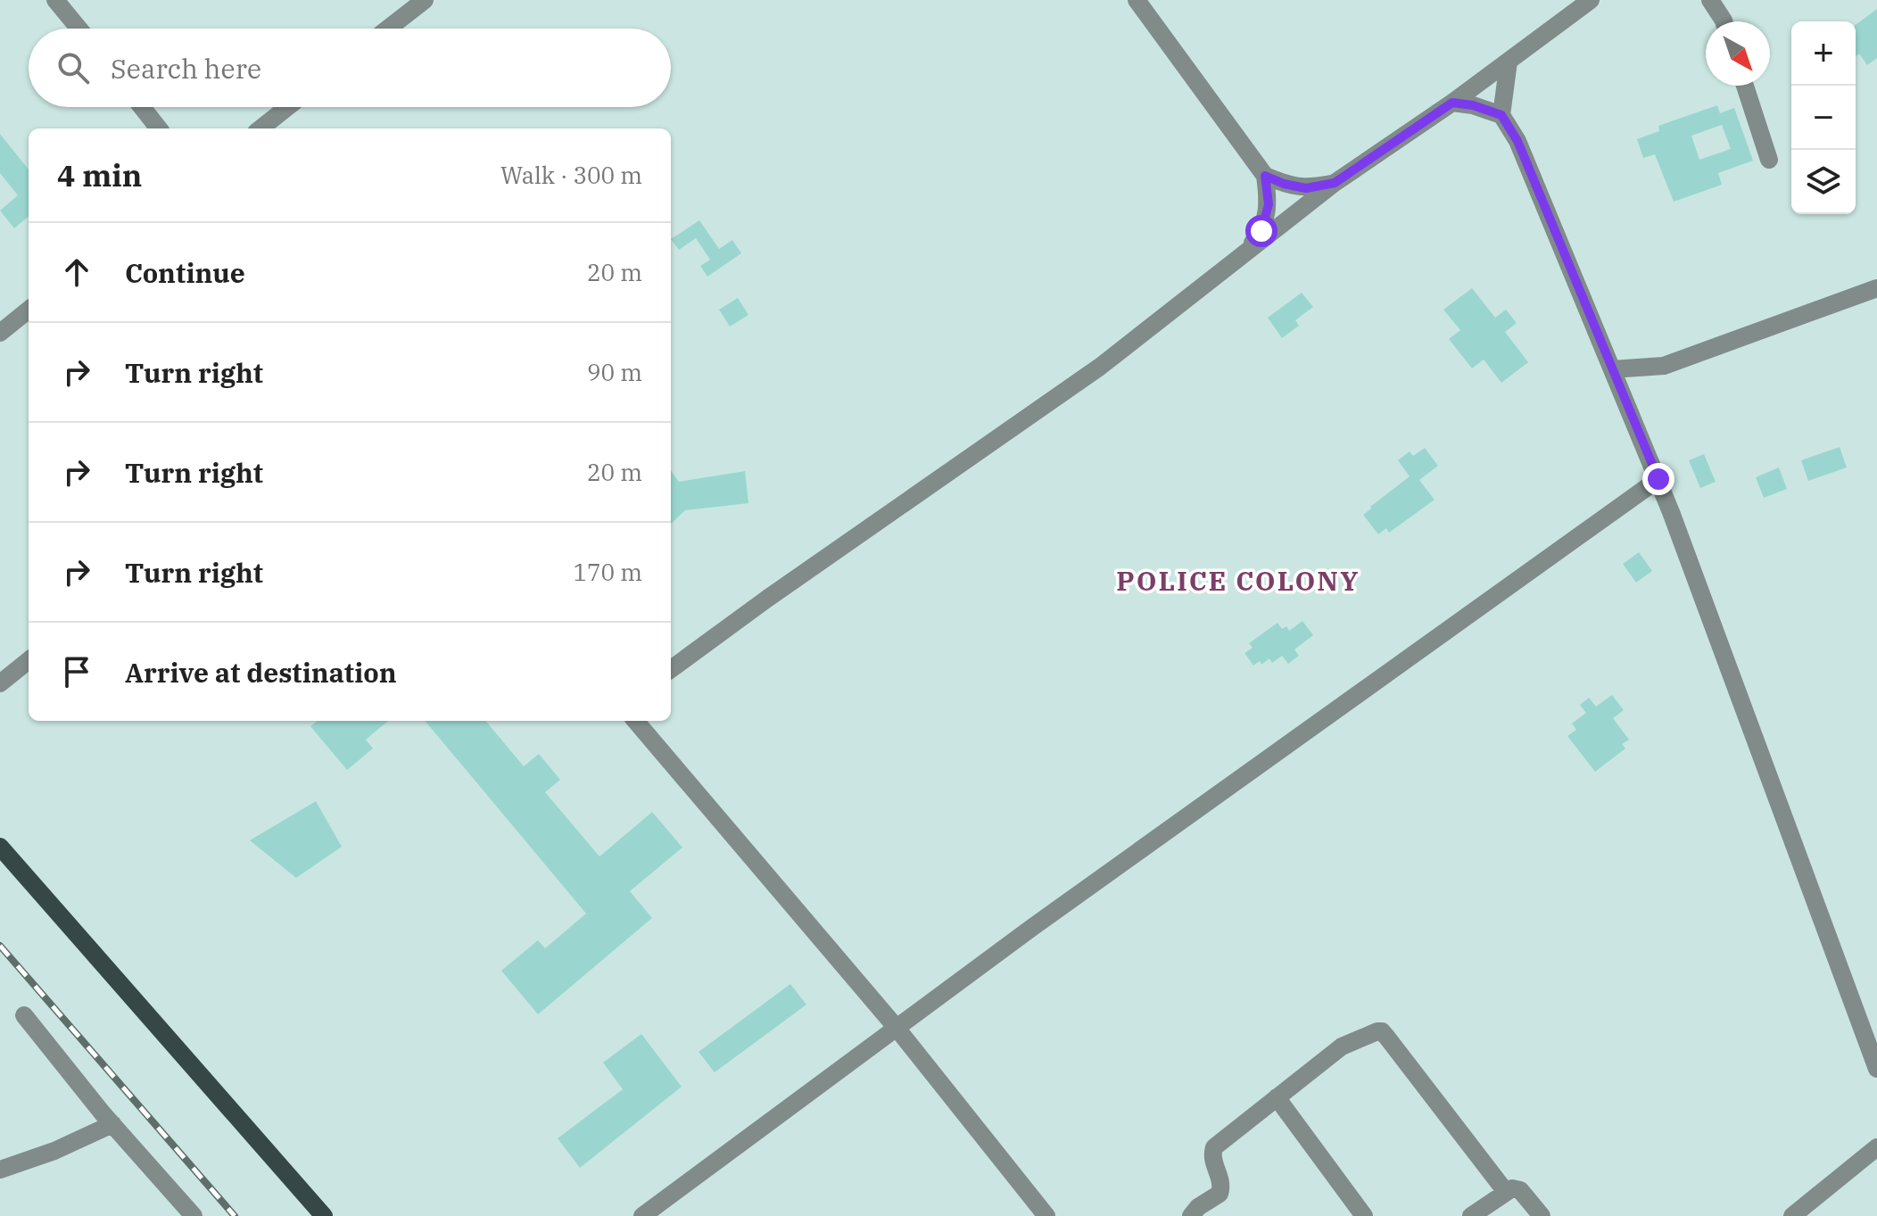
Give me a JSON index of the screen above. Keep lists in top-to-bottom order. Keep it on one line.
{"districts":["POLICE COLONY"],"north":"bottom right","page":{"map_buttons":["+","−"],"search":"Search here","heading":["4 min","Walk · 300 m"],"list":[["Continue","20 m"],["Turn right","90 m"],["Turn right","20 m"],["Turn right","170 m"],"Arrive at destination"]}}
